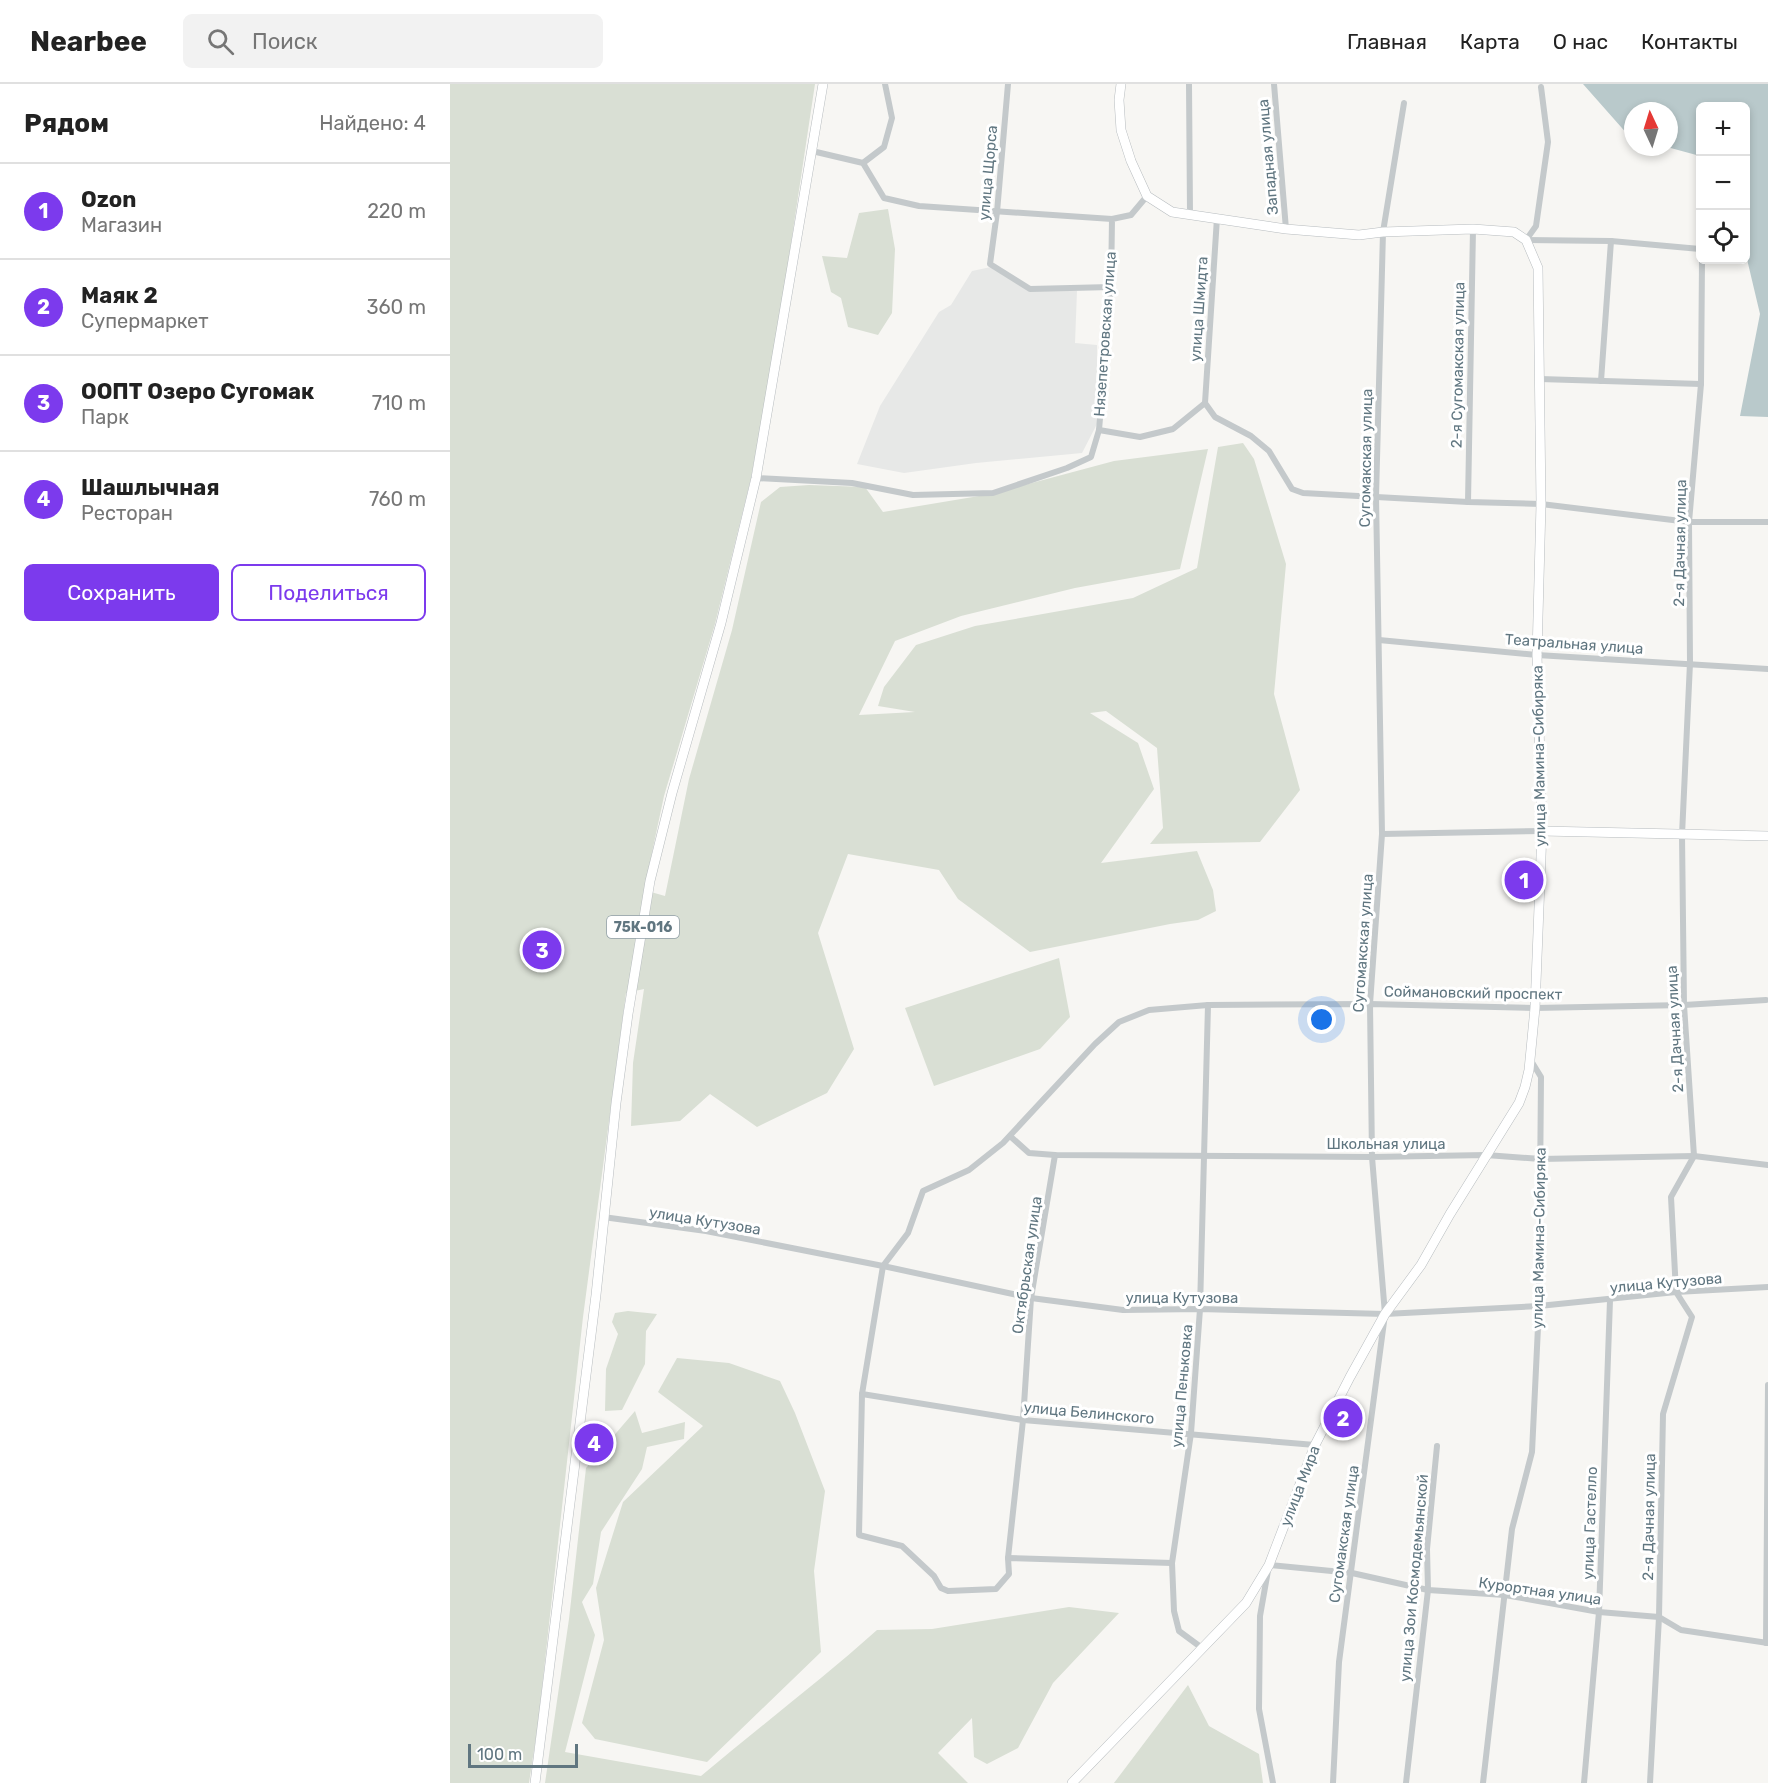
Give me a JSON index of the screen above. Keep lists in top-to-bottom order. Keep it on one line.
{"streets":{"main road":["улица Мамина-Сибиряка","75К-016","улица Мира"],"street":["Западная улица","улица Щорса","улица Шмидта","Нязепетровская улица","2-я Сугомакская улица","Сугомакская улица","2-я Дачная улица","Театральная улица","Соймановский проспект","Школьная улица","улица Кутузова","Октябрьская улица","улица Пеньковка","улица Белинского","улица Гастелло","улица Зои Космодемьянской","Курортная улица"]},"crossings":[["улица Щорса","Нязепетровская улица"],["Нязепетровская улица","75К-016"],["Сугомакская улица","Театральная улица"],["Сугомакская улица","Соймановский проспект"],["Сугомакская улица","Школьная улица"],["Сугомакская улица","улица Кутузова"],["Сугомакская улица","улица Мира"],["Сугомакская улица","Курортная улица"],["2-я Дачная улица","Театральная улица"],["2-я Дачная улица","Соймановский проспект"],["2-я Дачная улица","Школьная улица"],["2-я Дачная улица","улица Кутузова"],["2-я Дачная улица","Курортная улица"],["Театральная улица","улица Мамина-Сибиряка"],["улица Мамина-Сибиряка","Соймановский проспект"],["улица Мамина-Сибиряка","Школьная улица"],["улица Мамина-Сибиряка","улица Кутузова"],["улица Мамина-Сибиряка","улица Мира"],["улица Мамина-Сибиряка","Курортная улица"],["75К-016","улица Кутузова"],["Соймановский проспект","Школьная улица"],["Соймановский проспект","улица Кутузова"],["Соймановский проспект","улица Пеньковка"],["Школьная улица","Октябрьская улица"],["Школьная улица","улица Пеньковка"],["Школьная улица","улица Мира"],["улица Кутузова","Октябрьская улица"],["улица Кутузова","улица Пеньковка"],["улица Кутузова","улица Мира"],["улица Кутузова","улица Гастелло"],["Октябрьская улица","улица Белинского"],["улица Пеньковка","улица Белинского"],["улица Пеньковка","улица Мира"],["улица Белинского","улица Мира"],["улица Мира","Курортная улица"],["улица Гастелло","Курортная улица"],["улица Зои Космодемьянской","Курортная улица"]],"scale_bar":"100 m","north":"top","page":{"header":"Nearbee","search":"Поиск","nav":["Главная","Карта","О нас","Контакты"],"heading":["Рядом","Найдено: 4"],"map_buttons":["+","−"],"list":[{"mark":"1","name":"Ozon","note":"Магазин","value":"220 m"},{"mark":"2","name":"Маяк 2","note":"Супермаркет","value":"360 m"},{"mark":"3","name":"ООПТ Озеро Сугомак","note":"Парк","value":"710 m"},{"mark":"4","name":"Шашлычная","note":"Ресторан","value":"760 m"}],"buttons":["Сохранить","Поделиться"],"pins":["1","3","2","4"],"scale":"100 m"}}
